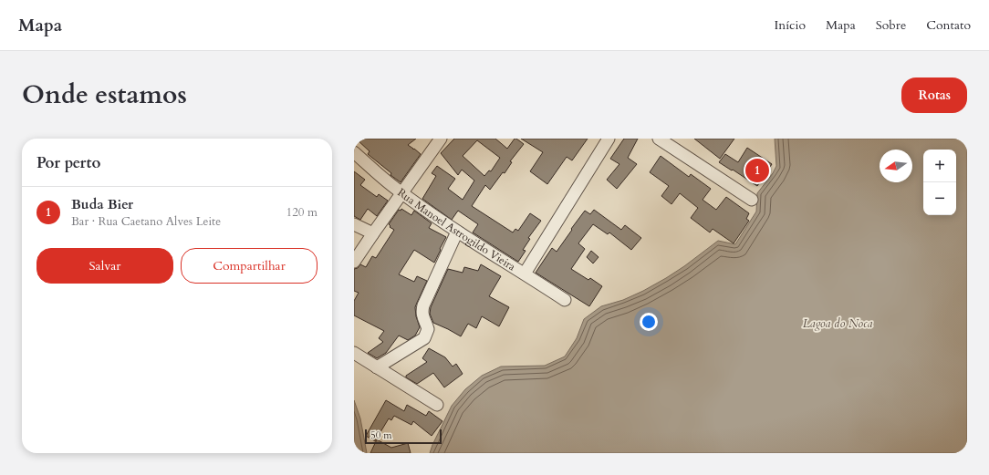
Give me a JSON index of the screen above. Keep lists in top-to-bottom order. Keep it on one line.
{"streets":{"street":["Rua Manoel Astrogildo Vieira"]},"water":["Lagoa do Noca"],"scale_bar":"50 m","north":"left","page":{"header":"Mapa","nav":["Início","Mapa","Sobre","Contato"],"title":"Onde estamos","buttons":["Rotas",["Salvar","Compartilhar"]],"heading":"Por perto","map_buttons":["+","−"],"pins":"1","list":[{"mark":"1","name":"Buda Bier","note":"Bar · Rua Caetano Alves Leite","value":"120 m"}],"scale":"50 m"}}
